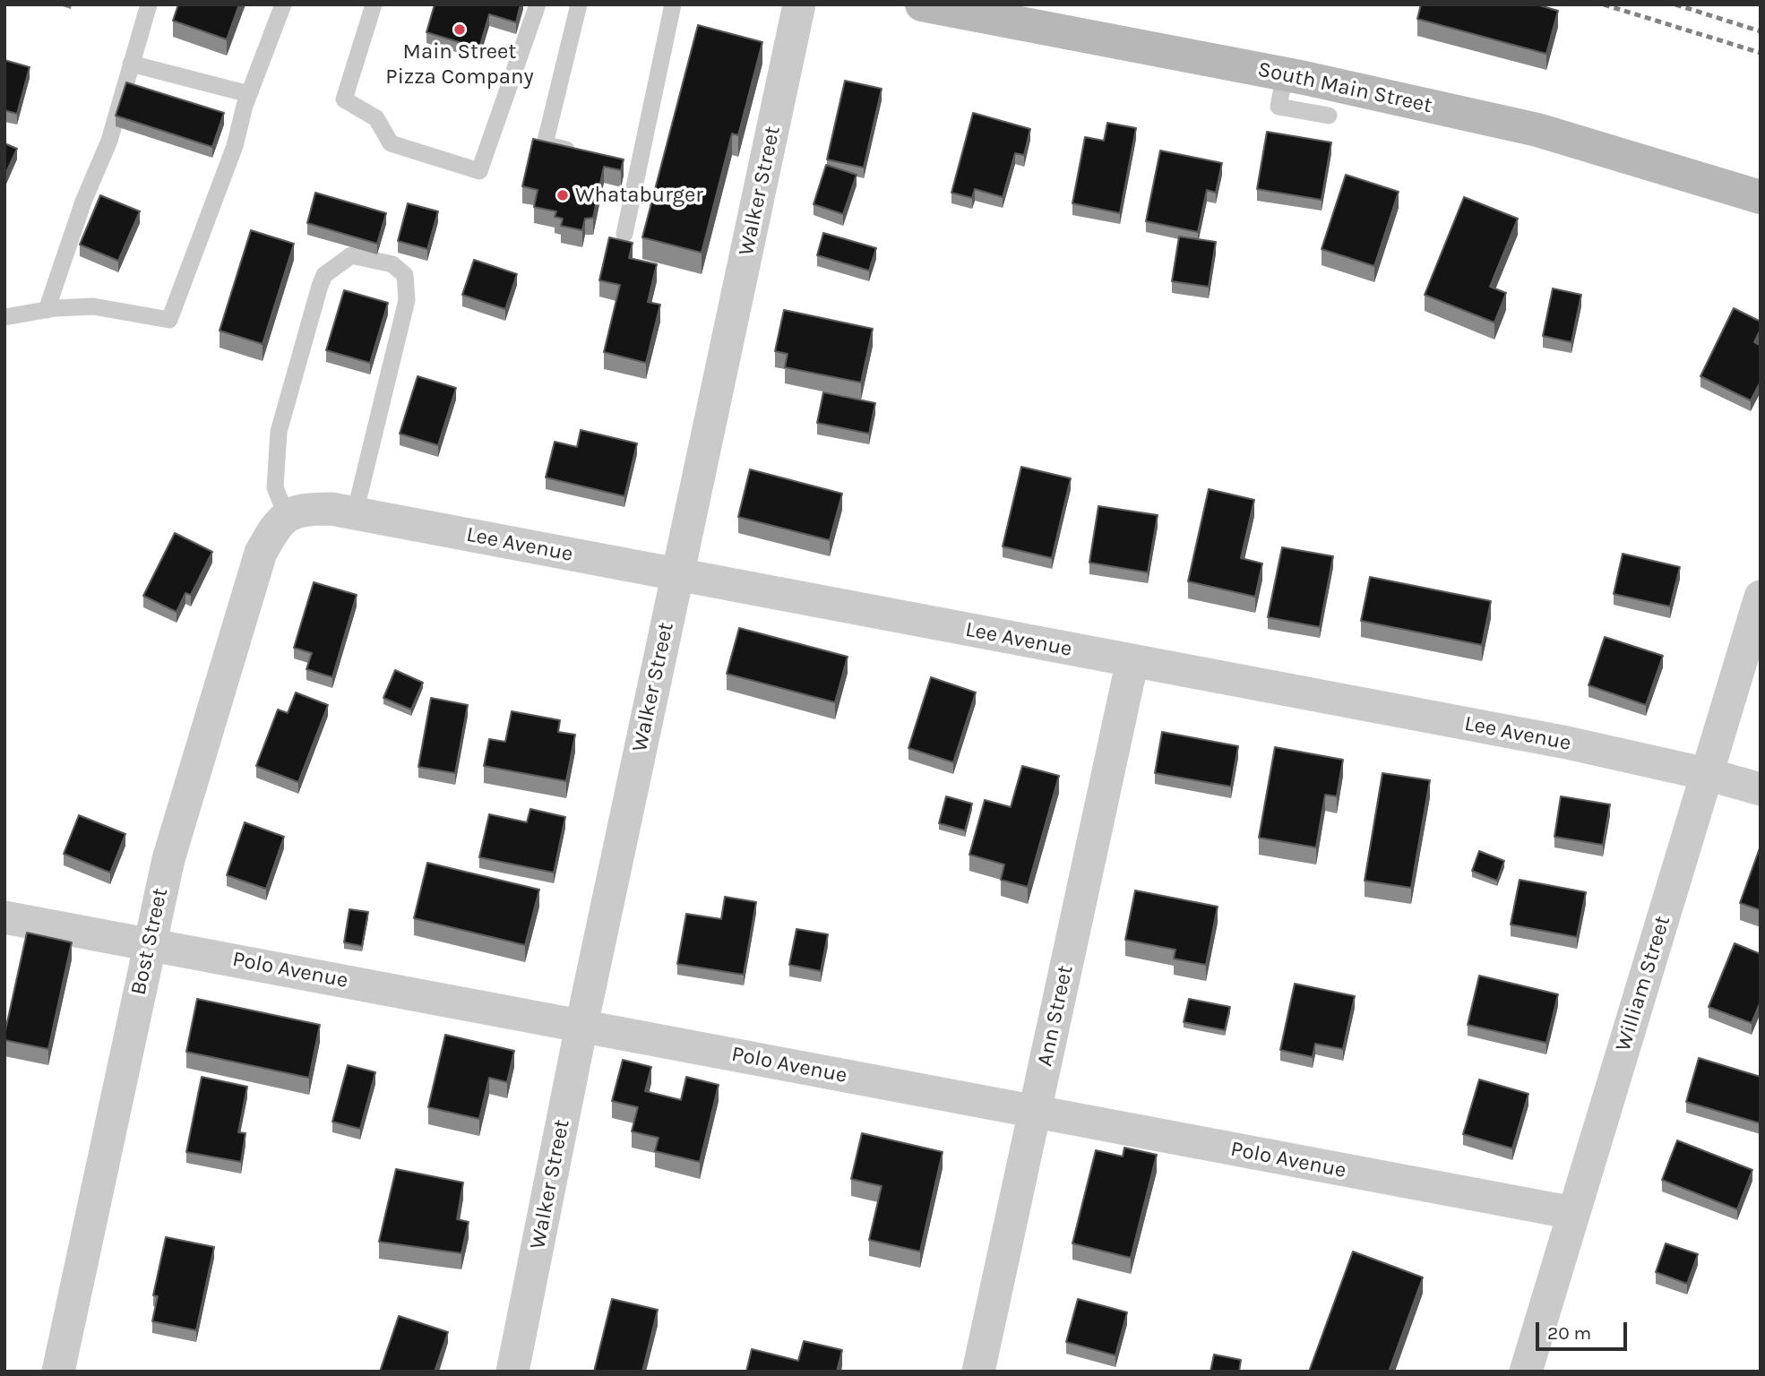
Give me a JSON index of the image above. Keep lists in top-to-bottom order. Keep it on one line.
{"streets":{"main road":["South Main Street"],"street":["Walker Street","Lee Avenue","Bost Street","Polo Avenue","William Street","Ann Street"]},"crossings":[["Walker Street","Lee Avenue"],["Walker Street","Polo Avenue"],["Lee Avenue","Bost Street"],["Lee Avenue","William Street"],["Lee Avenue","Ann Street"],["Bost Street","Polo Avenue"],["Polo Avenue","William Street"],["Polo Avenue","Ann Street"]],"places":["Main Street Pizza Company","Whataburger"],"scale_bar":"20 m"}
